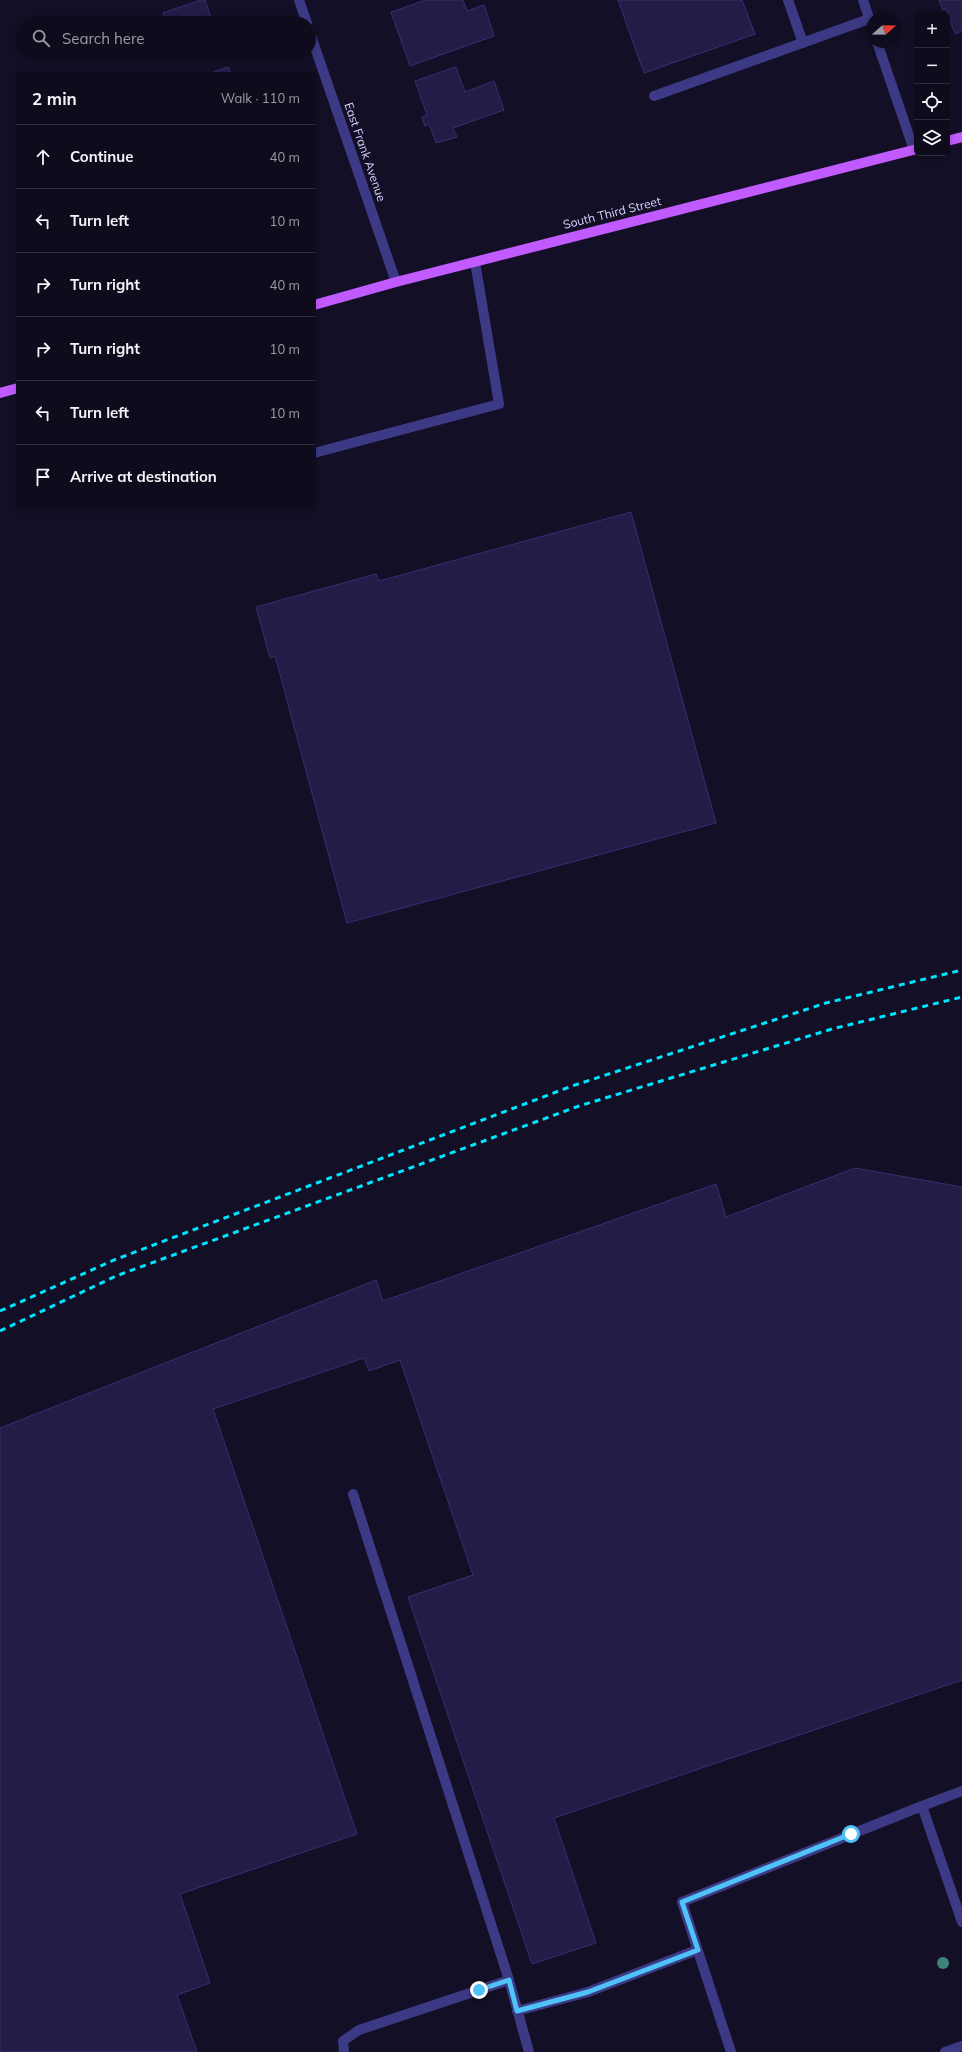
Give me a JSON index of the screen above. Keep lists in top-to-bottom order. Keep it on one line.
{"streets":{"main road":["South Third Street"],"street":["East Frank Avenue"]},"crossings":[["East Frank Avenue","South Third Street"]],"north":"right","page":{"map_buttons":["+","−"],"search":"Search here","heading":["2 min","Walk · 110 m"],"list":[["Continue","40 m"],["Turn left","10 m"],["Turn right","40 m"],["Turn right","10 m"],["Turn left","10 m"],"Arrive at destination"]}}
